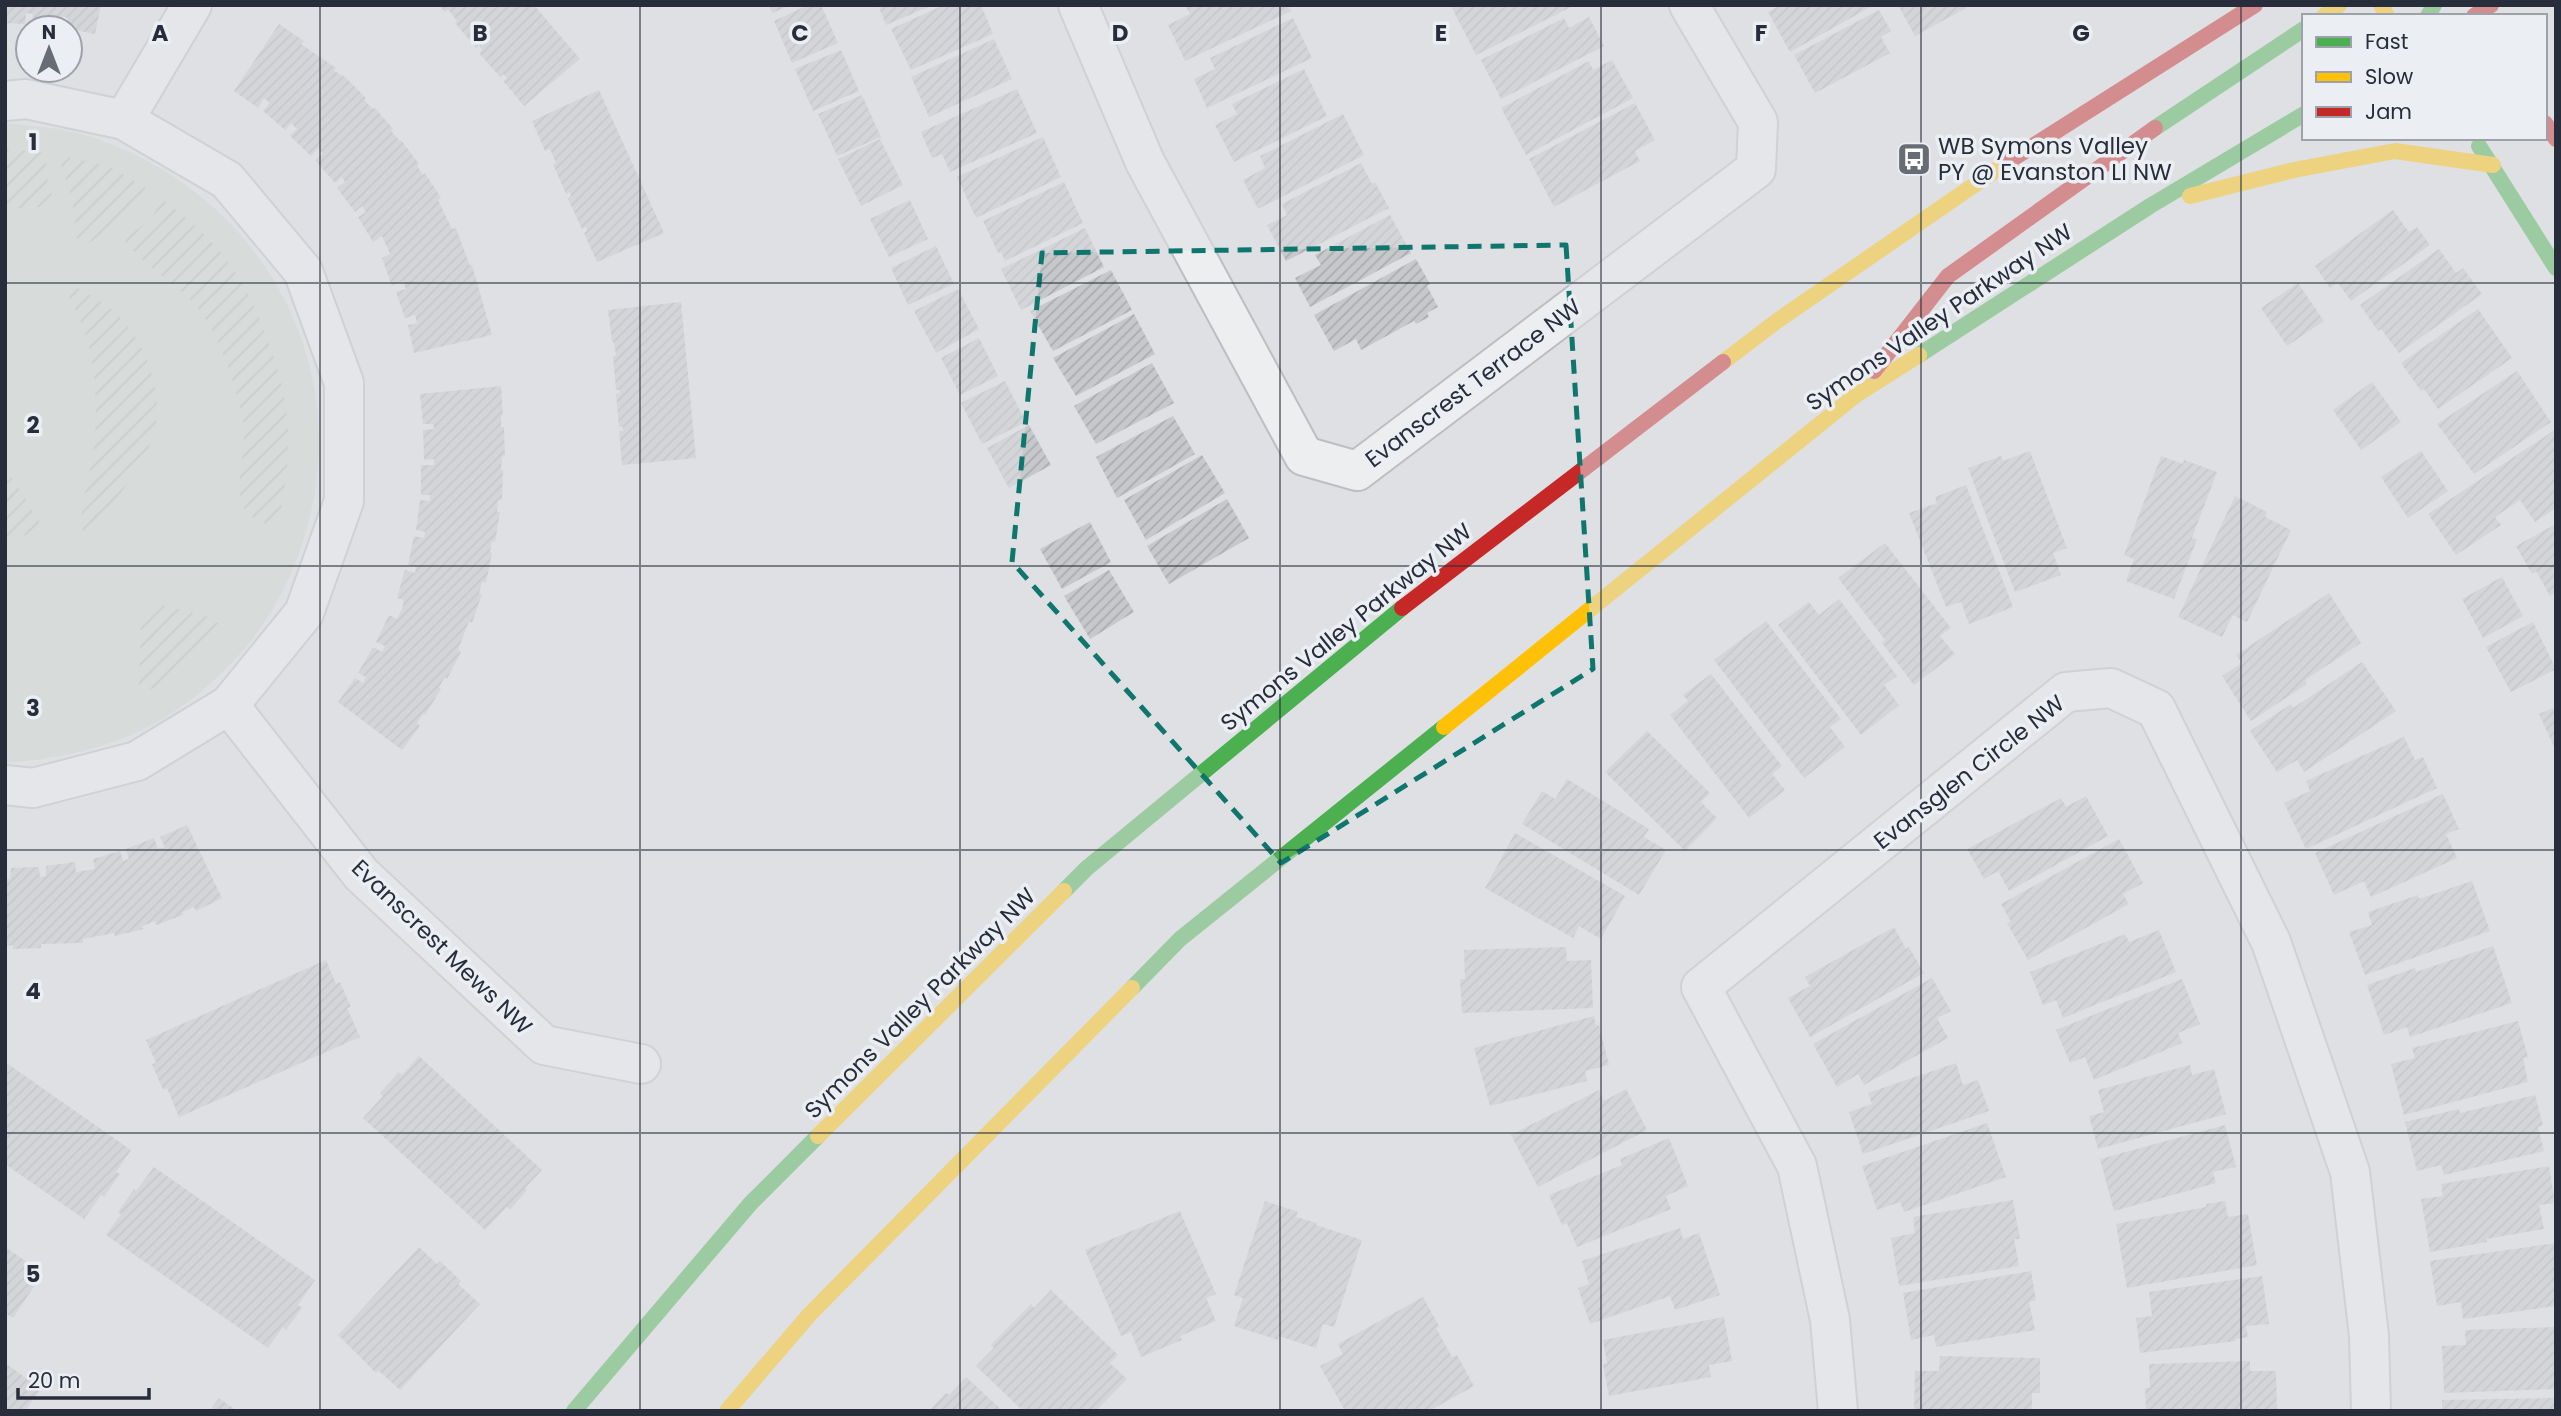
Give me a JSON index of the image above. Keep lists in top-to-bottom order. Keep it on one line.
{"streets":{"main road":["Symons Valley Parkway NW"],"street":["Evanscrest Terrace NW","Evansglen Circle NW","Evanscrest Mews NW"]},"places":{"bus stop":["WB Symons Valley PY @ Evanston LI NW"]},"legend":["Fast","Slow","Jam"],"scale_bar":"20 m","north":"top","grid":{"columns":["A","B","C","D","E","F","G"],"rows":["1","2","3","4","5"]}}
